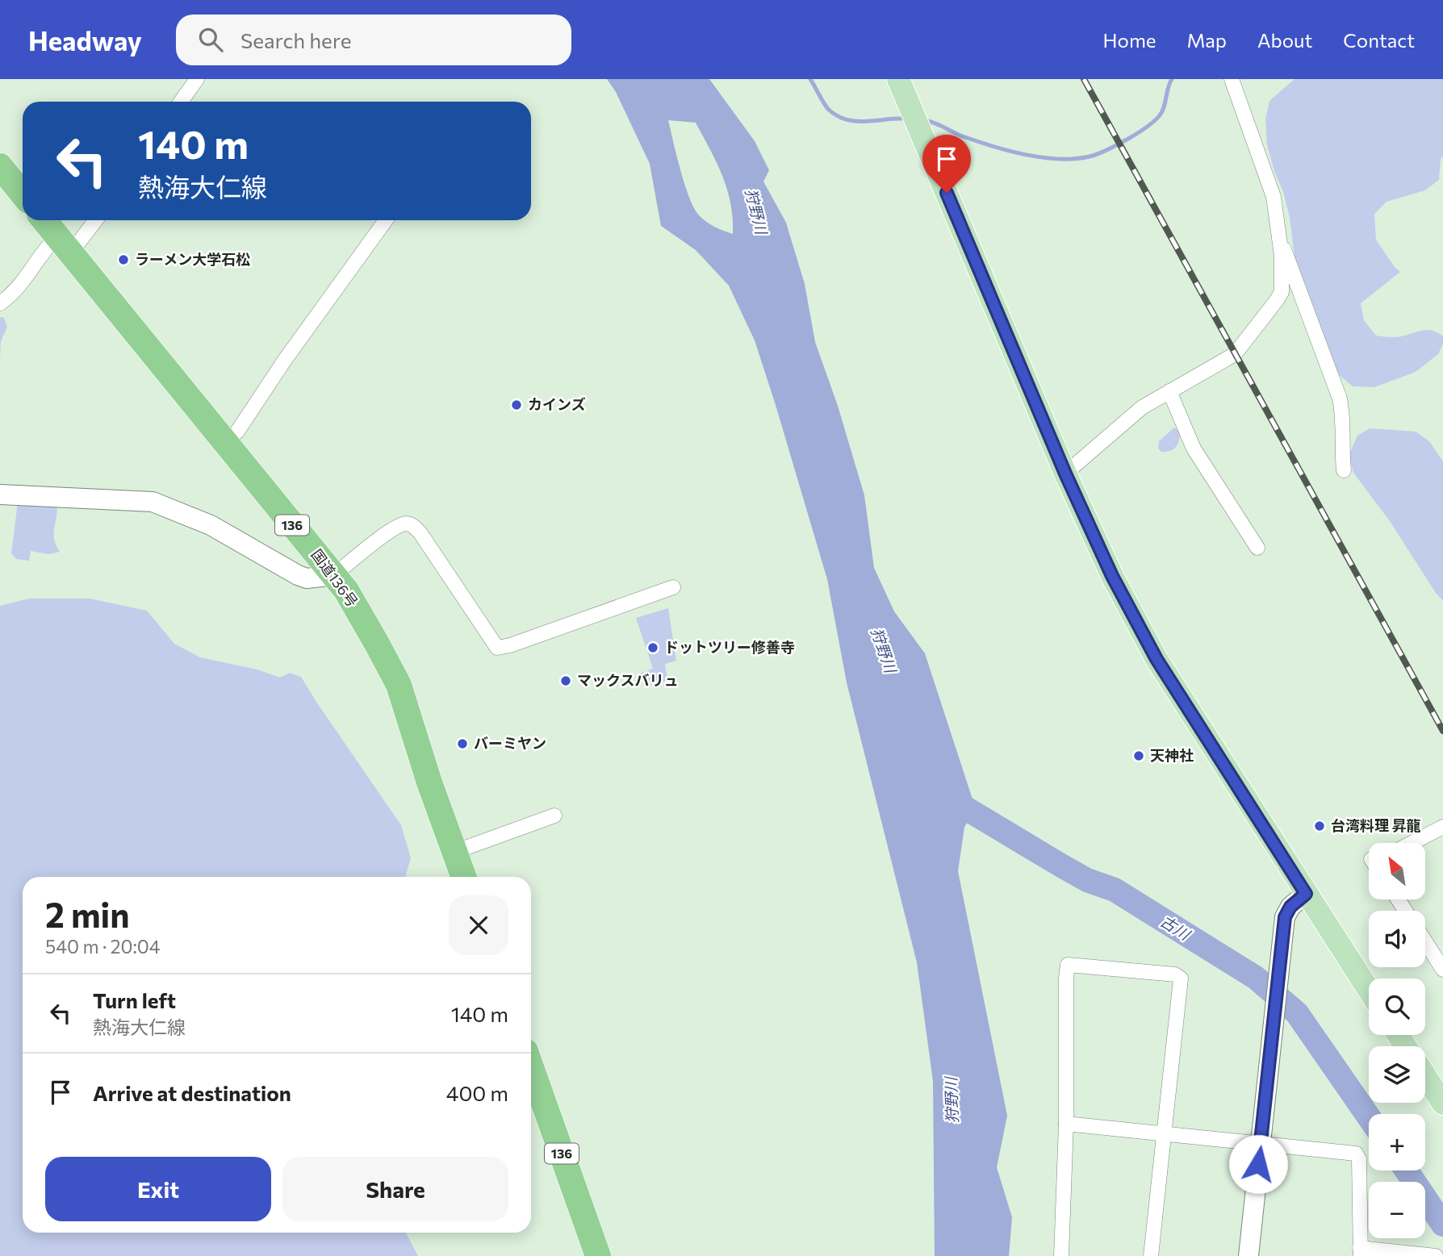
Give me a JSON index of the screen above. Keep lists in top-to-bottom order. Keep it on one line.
{"streets":{"highway":["136","国道136号"]},"water":["狩野川","古川"],"places":["ラーメン大学石松","カインズ","ドットツリー修善寺","マックスバリュ","バーミヤン","天神社","台湾料理 昇龍"],"north":"top left","page":{"header":"Headway","search":"Search here","nav":["Home","Map","About","Contact"],"turn":["140 m","熱海大仁線"],"map_buttons":["+","−"],"heading":["2 min","540 m · 20:04"],"list":[{"name":"Turn left","note":"熱海大仁線","value":"140 m"},{"name":"Arrive at destination","value":"400 m"}],"buttons":["Exit","Share"]}}
